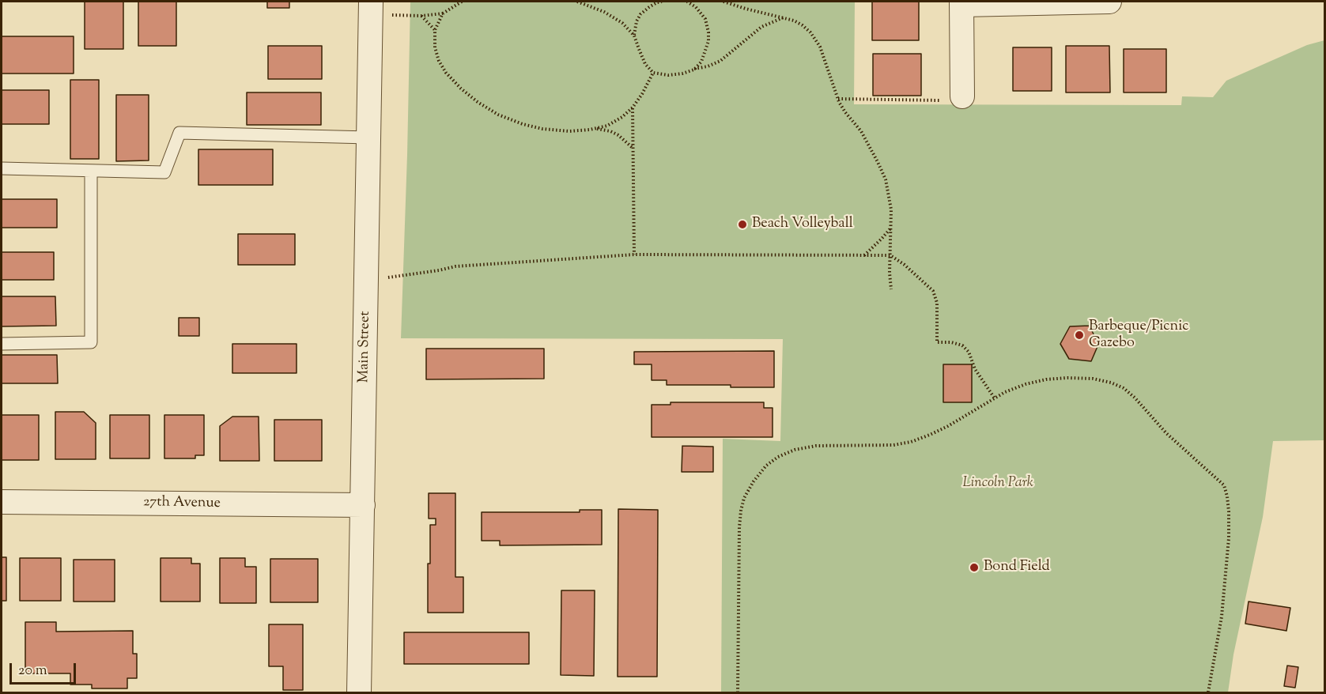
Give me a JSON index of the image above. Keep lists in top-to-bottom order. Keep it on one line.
{"streets":{"street":["Main Street","27th Avenue"]},"crossings":[["Main Street","27th Avenue"]],"parks":["Lincoln Park"],"places":["Beach Volleyball","Barbeque/Picnic Gazebo","Bond Field"],"scale_bar":"20 m"}
